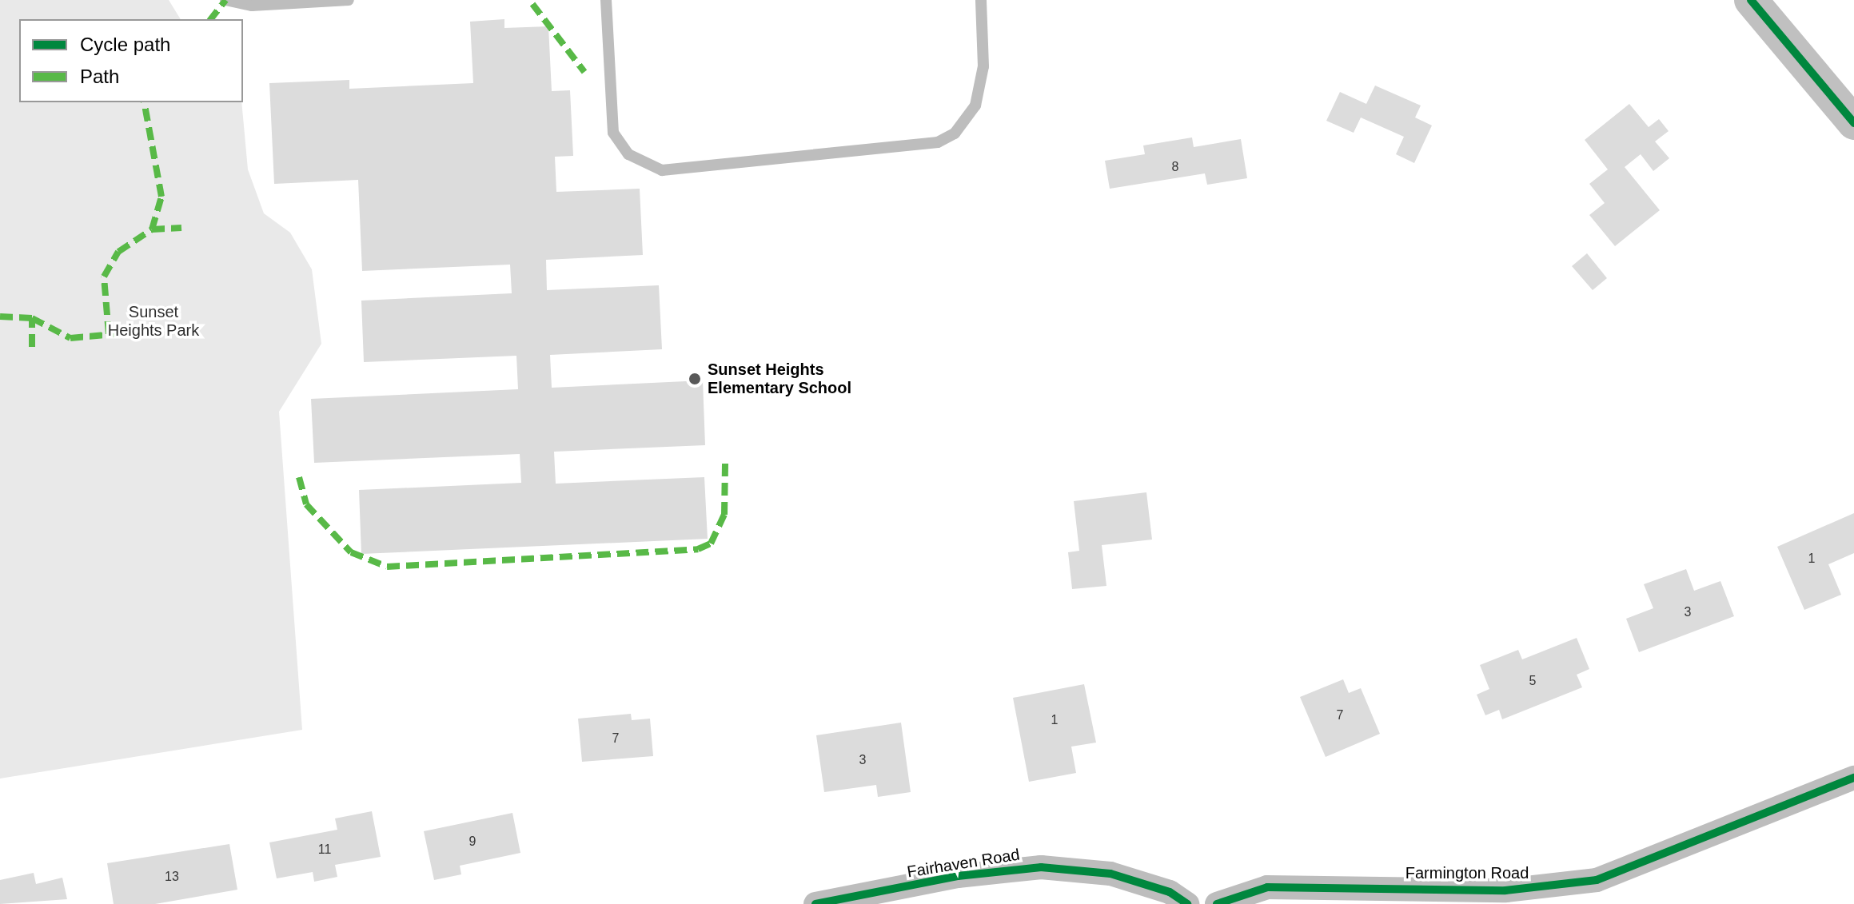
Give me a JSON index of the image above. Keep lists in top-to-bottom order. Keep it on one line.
{"streets":{"street":["Fairhaven Road","Farmington Road"]},"parks":["Sunset Heights Park"],"places":["Sunset Heights Elementary School"],"house_numbers":["8","1","3","5","7","1","7","3","9","11","13"],"legend":["Cycle path","Path"]}
